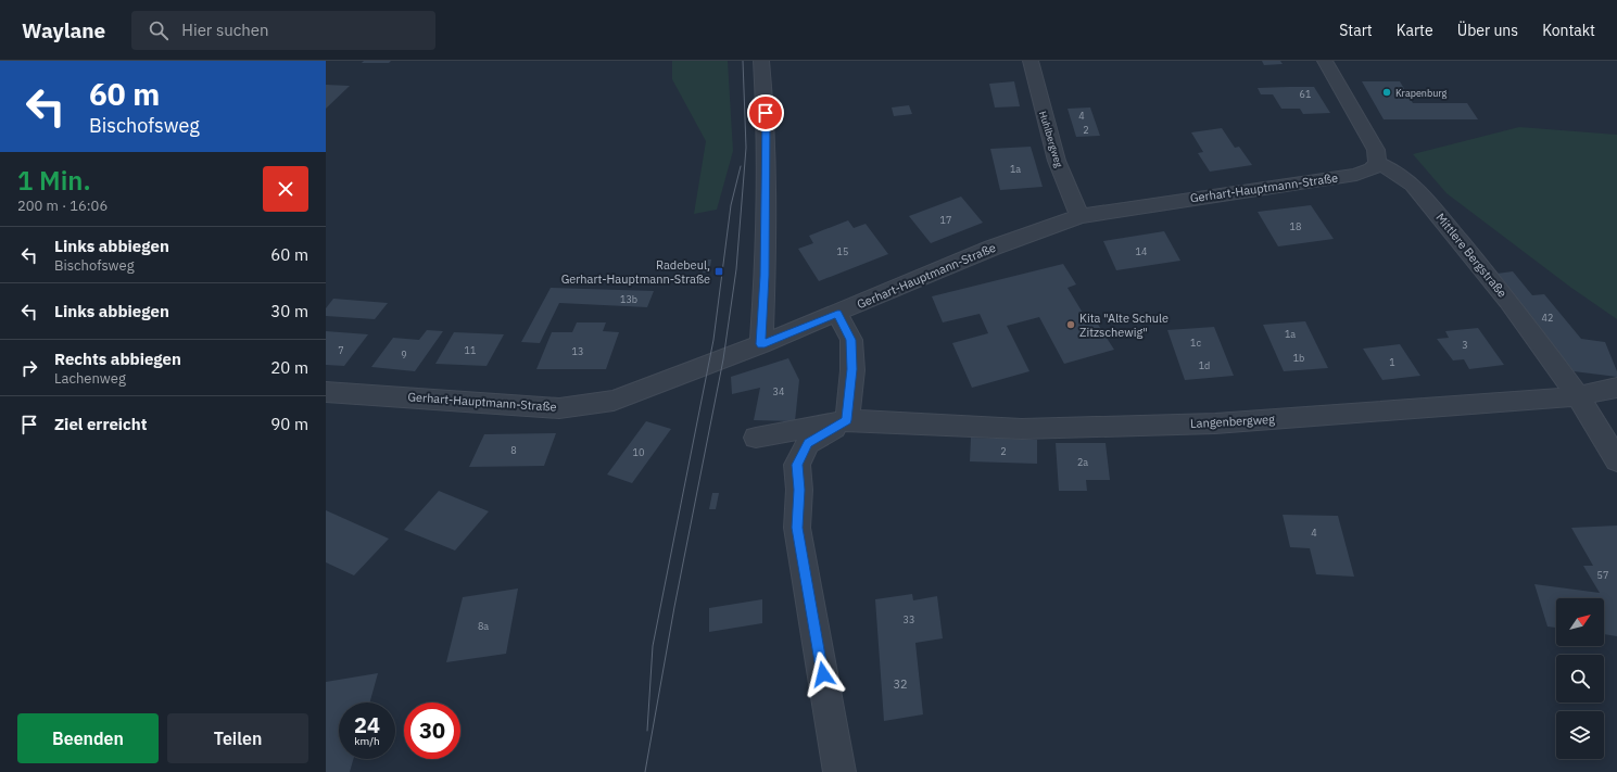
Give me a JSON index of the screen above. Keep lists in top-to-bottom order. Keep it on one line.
{"streets":{"street":["Huhlbergweg","Gerhart-Hauptmann-Straße","Mittlere Bergstraße","Langenbergweg"]},"crossings":[["Huhlbergweg","Gerhart-Hauptmann-Straße"],["Gerhart-Hauptmann-Straße","Mittlere Bergstraße"],["Mittlere Bergstraße","Langenbergweg"]],"places":{"other":["Krapenburg","Kita \"Alte Schule Zitzschewig\""],"transit":["Radebeul, Gerhart-Hauptmann-Straße"]},"house_numbers":["61","4","2","1a","17","18","15","14","13b","42","1a","1c","3","7","11","13","9","1b","1","1d","34","8","2","10","2a","4","57","33","8a","32"],"north":"top right","page":{"header":"Waylane","search":"Hier suchen","nav":["Start","Karte","Über uns","Kontakt"],"turn":["60 m","Bischofsweg"],"heading":["1 Min.","200 m · 16:06"],"list":[{"name":"Links abbiegen","note":"Bischofsweg","value":"60 m"},{"name":"Links abbiegen","value":"30 m"},{"name":"Rechts abbiegen","note":"Lachenweg","value":"20 m"},{"name":"Ziel erreicht","value":"90 m"}],"speed":"24 km/h","limit":"30","buttons":["Beenden","Teilen"]}}
